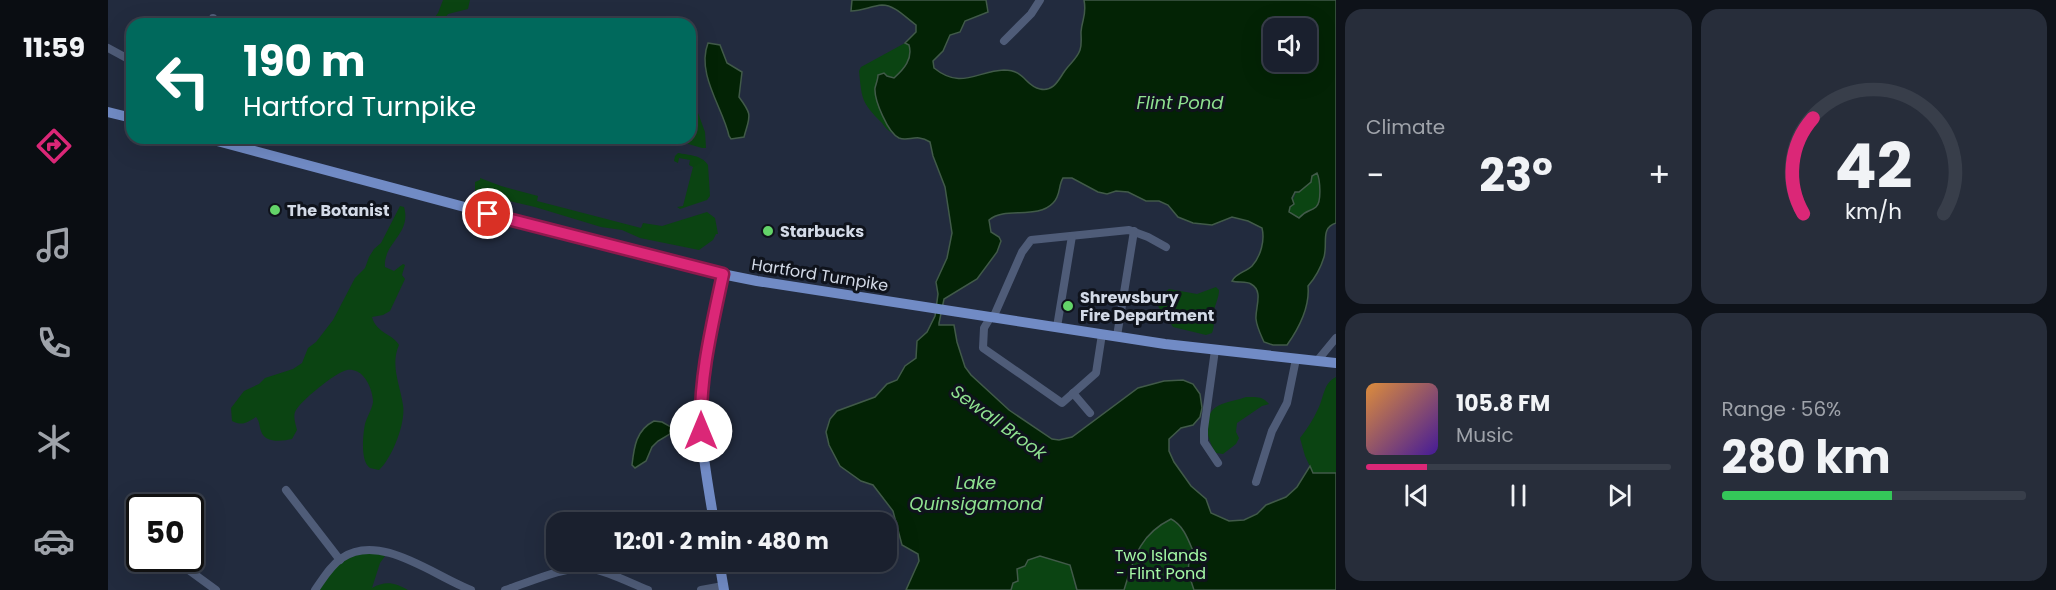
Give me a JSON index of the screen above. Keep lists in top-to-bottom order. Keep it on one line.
{"streets":{"main road":["Hartford Turnpike"]},"water":["Flint Pond","Sewall Brook","Lake Quinsigamond"],"parks":["Two Islands - Flint Pond"],"places":["The Botanist","Starbucks","Shrewsbury Fire Department"],"page":{"tabs":"11:59","tile":["Climate",["Range · 56%","280 km"]],"turn":["190 m","Hartford Turnpike"],"heat":["−","23°","+"],"song":["105.8 FM","Music"],"limit":"50","trip":"12:01 · 2 min · 480 m","gauge":["42","km/h"]}}
